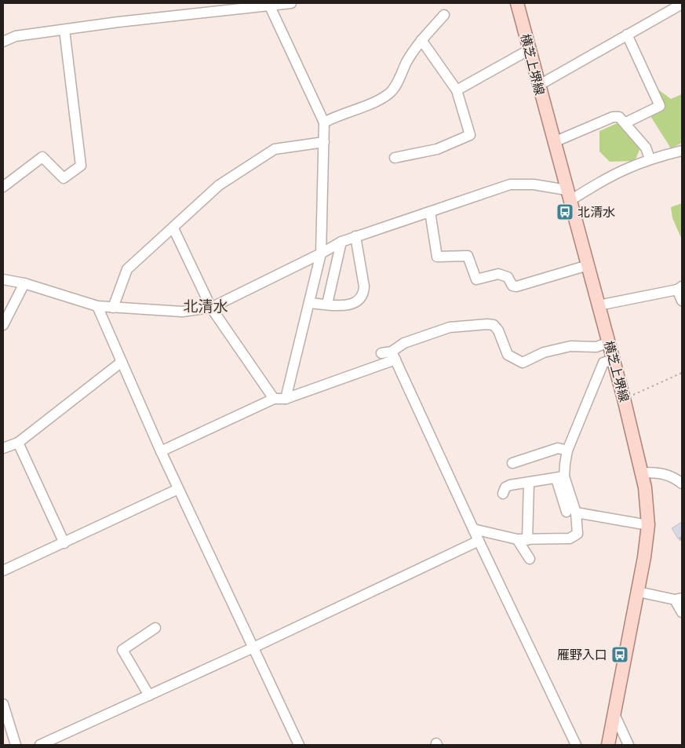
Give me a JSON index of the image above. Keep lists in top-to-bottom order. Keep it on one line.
{"streets":{"main road":["横芝上堺線"]},"districts":["北清水"],"places":{"bus stop":["北清水","雁野入口"]}}
